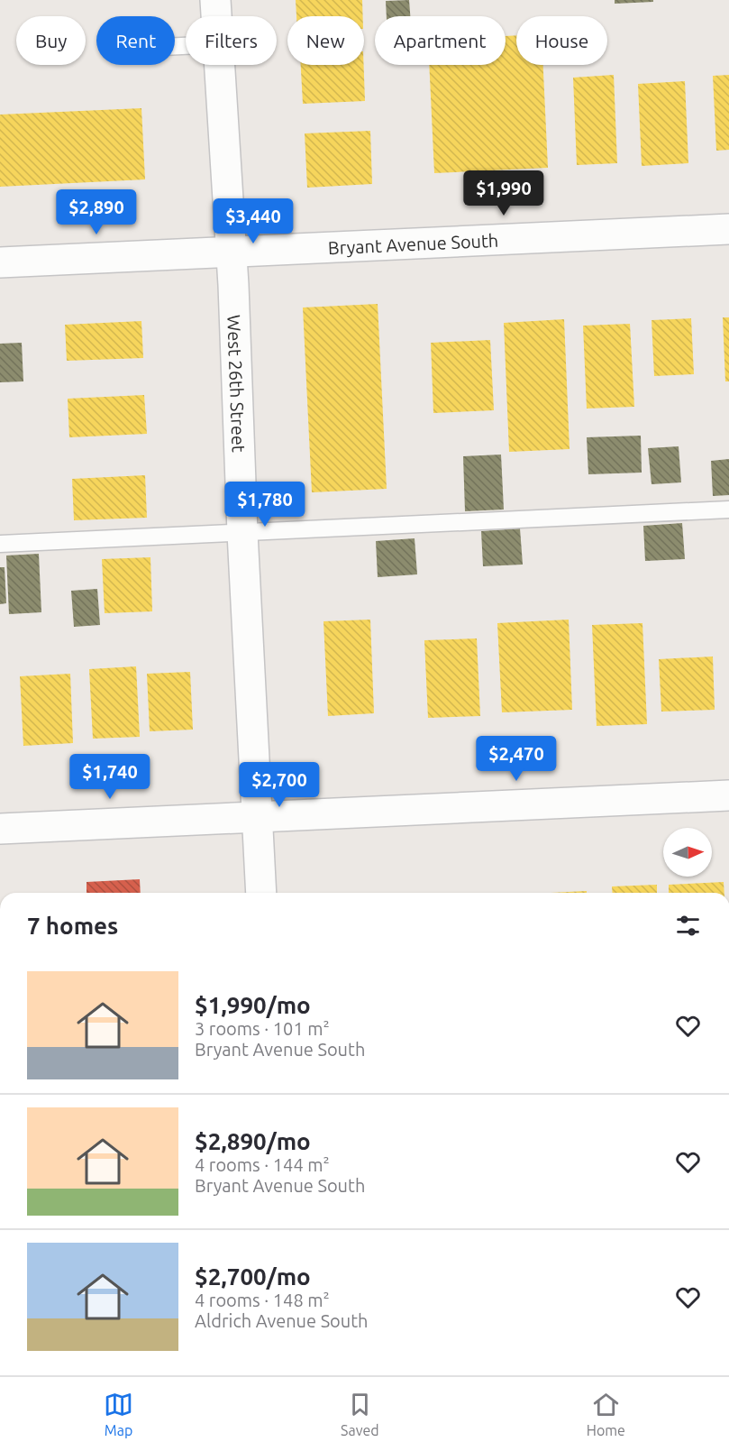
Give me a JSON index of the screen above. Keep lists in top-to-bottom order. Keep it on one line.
{"streets":{"street":["Bryant Avenue South","West 26th Street"]},"crossings":[["Bryant Avenue South","West 26th Street"]],"north":"right","page":{"chip":["Buy","Rent","Filters","New","Apartment","House"],"price":["$1,990","$2,890","$3,440","$1,780","$2,470","$1,740","$2,700"],"heading":"7 homes","list":[{"name":"$1,990/mo","note":"3 rooms · 101 m² · Bryant Avenue South"},{"name":"$2,890/mo","note":"4 rooms · 144 m² · Bryant Avenue South"},{"name":"$2,700/mo","note":"4 rooms · 148 m² · Aldrich Avenue South"}],"tabs":["Map","Saved","Home"]}}
